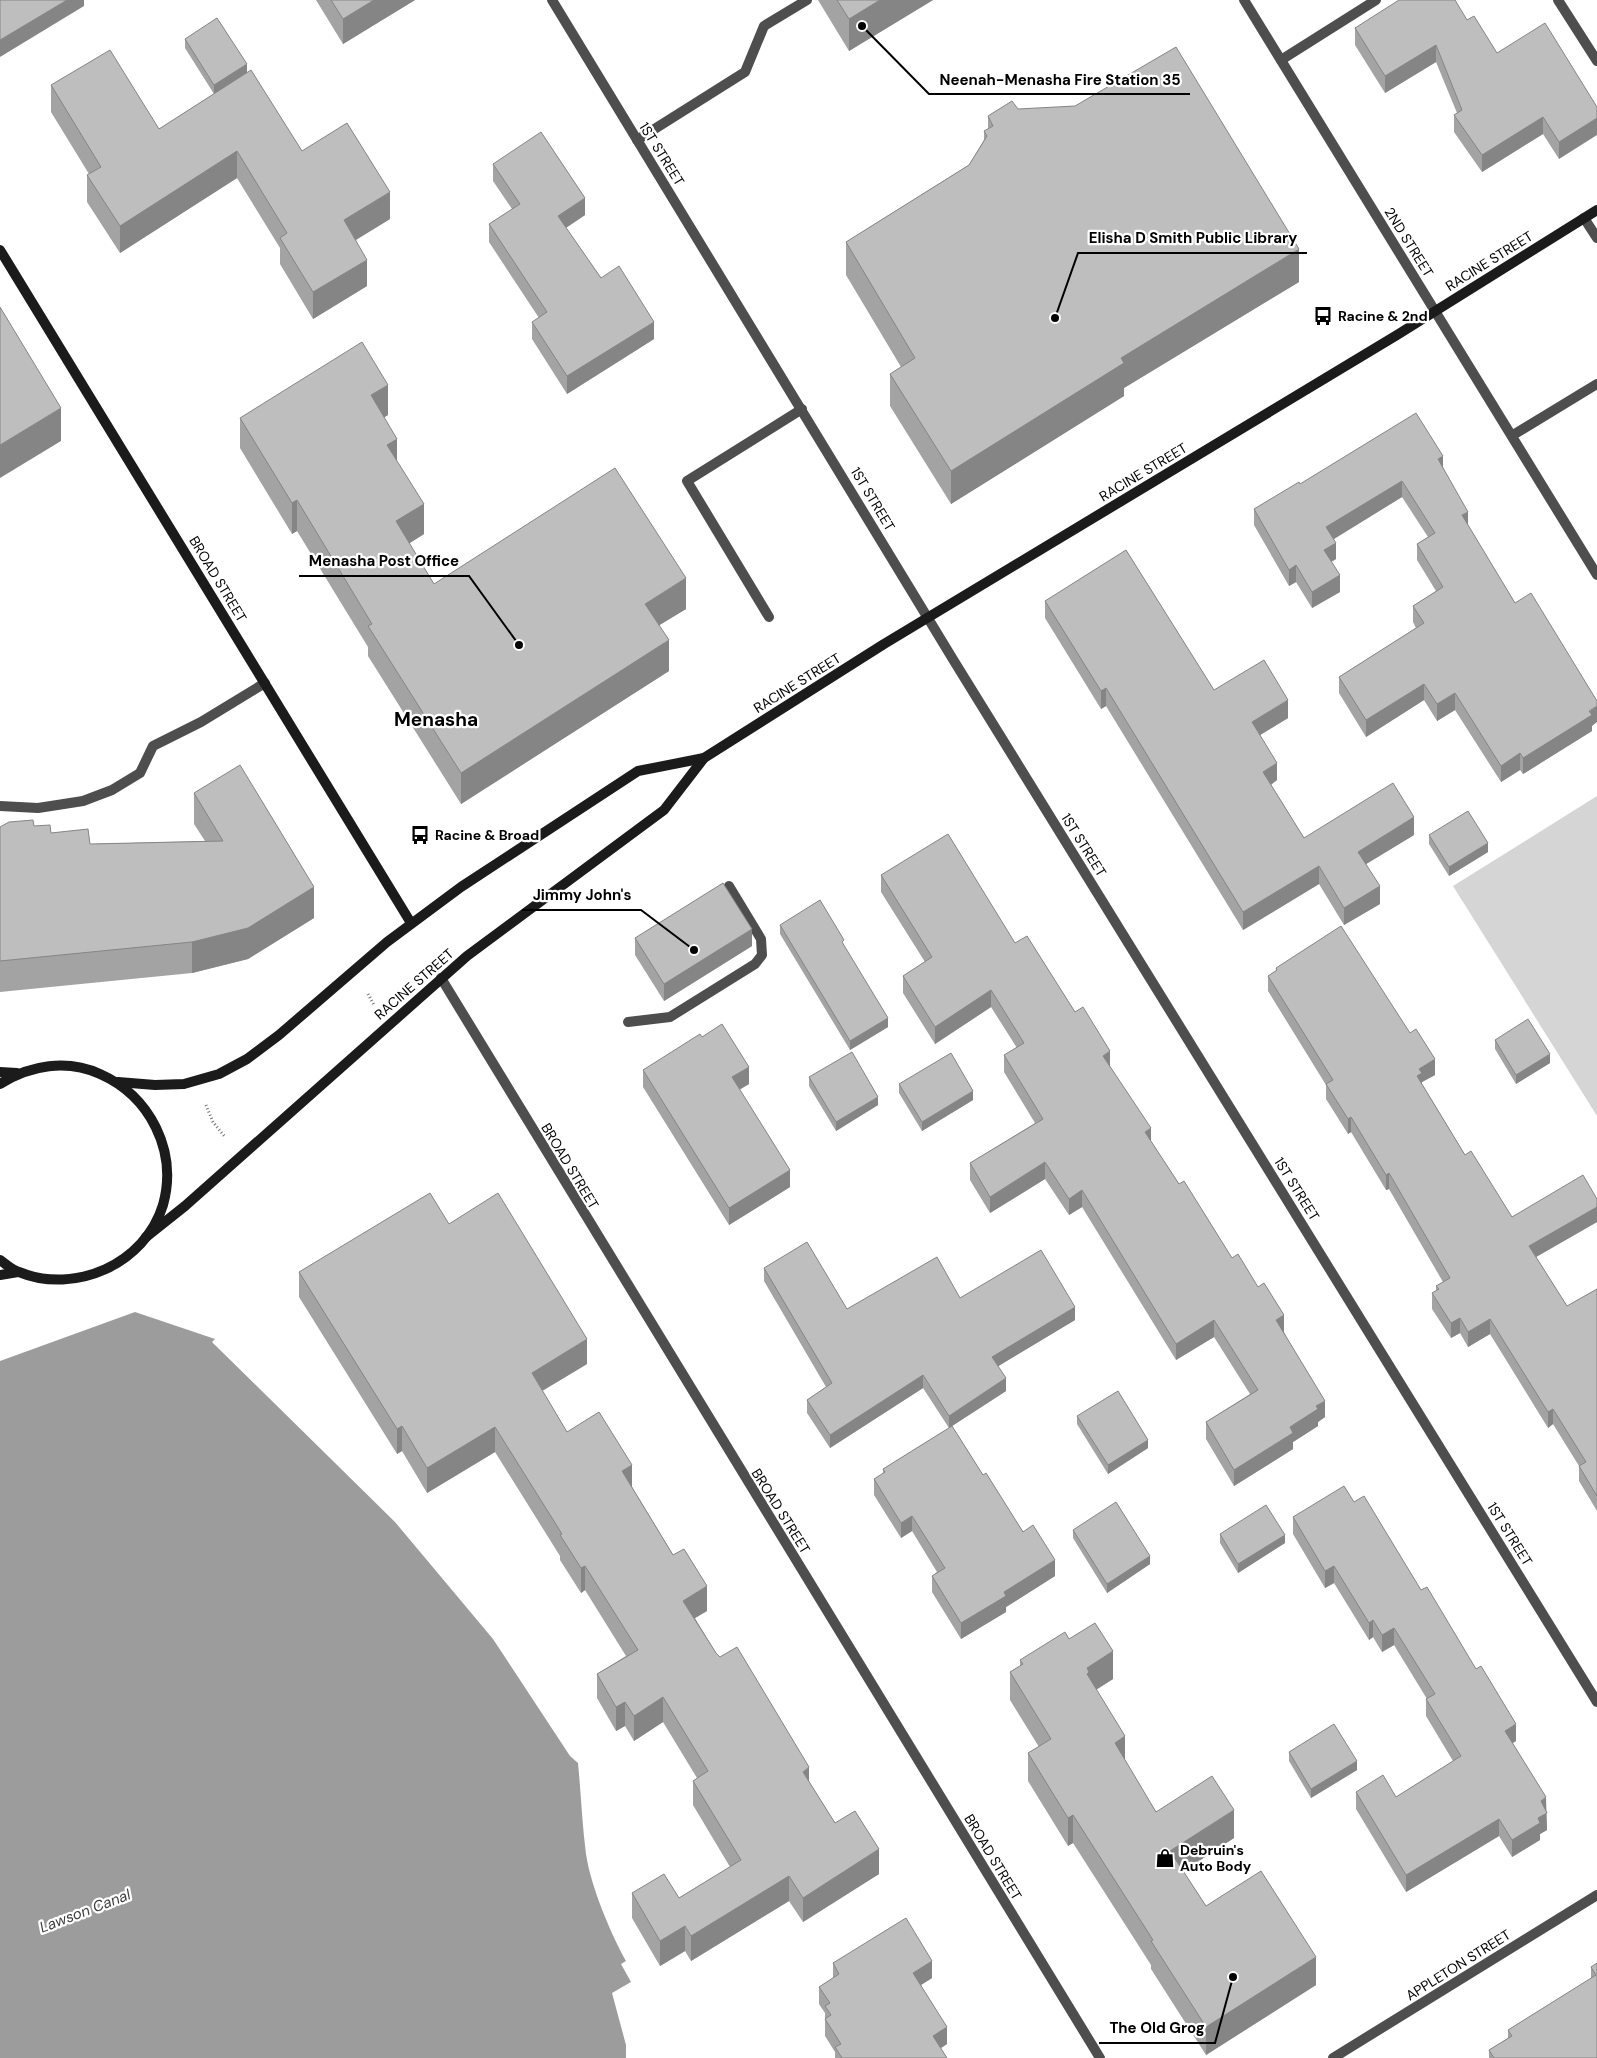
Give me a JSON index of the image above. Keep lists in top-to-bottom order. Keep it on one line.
{"streets":{"main road":["RACINE STREET","BROAD STREET"],"street":["1ST STREET","2ND STREET","APPLETON STREET"]},"crossings":[["1ST STREET","RACINE STREET"],["2ND STREET","RACINE STREET"],["RACINE STREET","BROAD STREET"]],"districts":["Menasha"],"water":["Lawson Canal"],"places":{"other":["Neenah-Menasha Fire Station 35","Elisha D Smith Public Library","Menasha Post Office","Jimmy John's","The Old Grog"],"bus stop":["Racine & 2nd","Racine & Broad"],"shop":["Debruin's Auto Body"]}}
